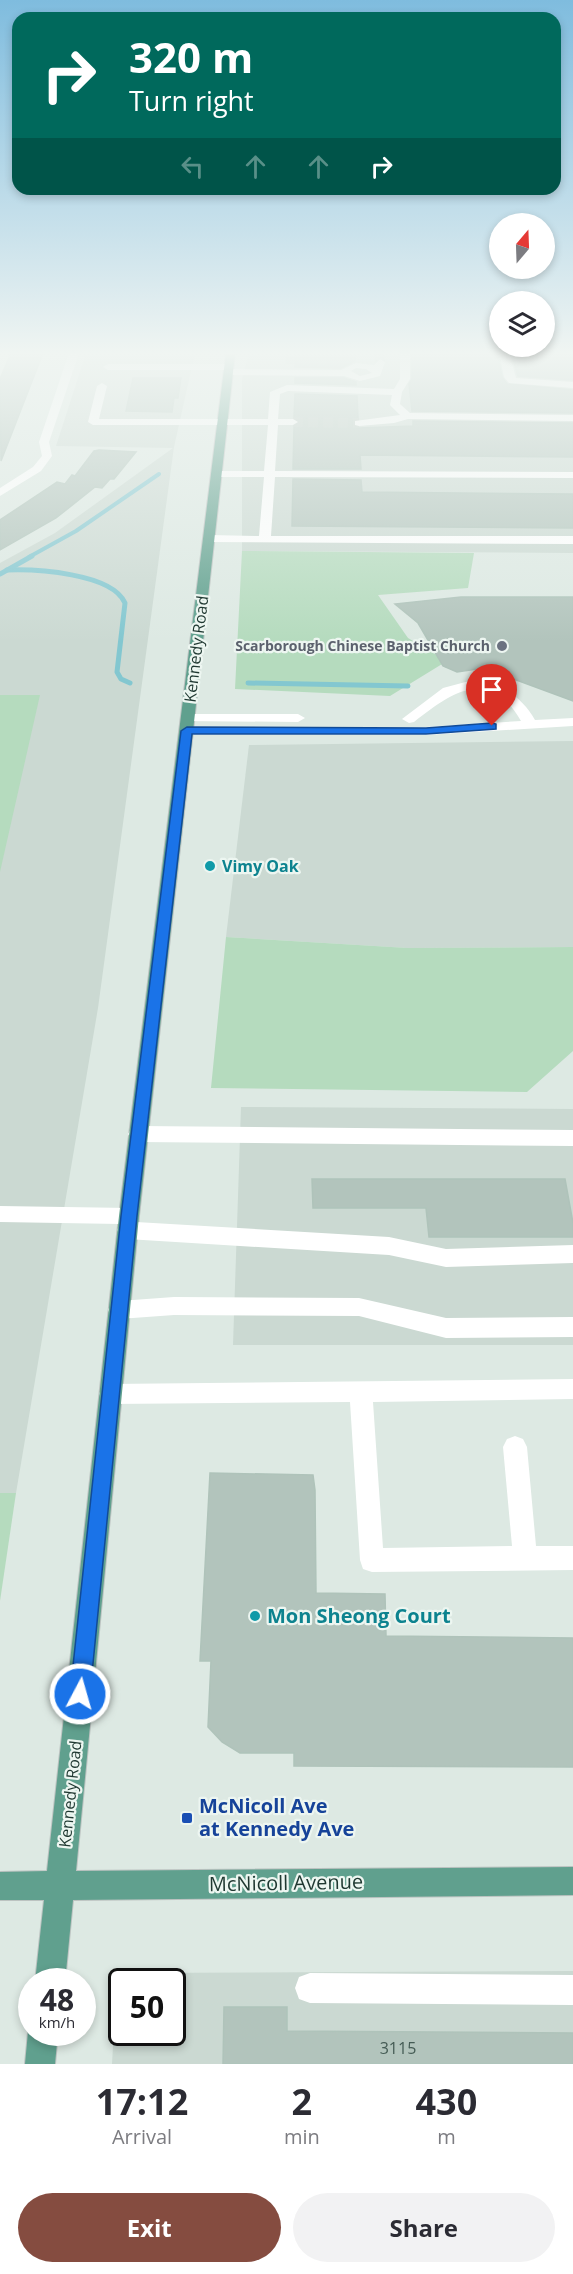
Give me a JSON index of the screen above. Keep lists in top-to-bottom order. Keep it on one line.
{"streets":{"main road":["Kennedy Road","McNicoll Avenue"]},"crossings":[["Kennedy Road","McNicoll Avenue"]],"places":{"other":["Scarborough Chinese Baptist Church","Vimy Oak","Mon Sheong Court"],"transit":["McNicoll Ave at Kennedy Ave"]},"house_numbers":["3115"],"north":"top","page":{"turn":["320 m","Turn right"],"speed":"48 km/h","limit":"50","eta":["17:12","Arrival","2","min","430","m"],"buttons":["Exit","Share"]}}
